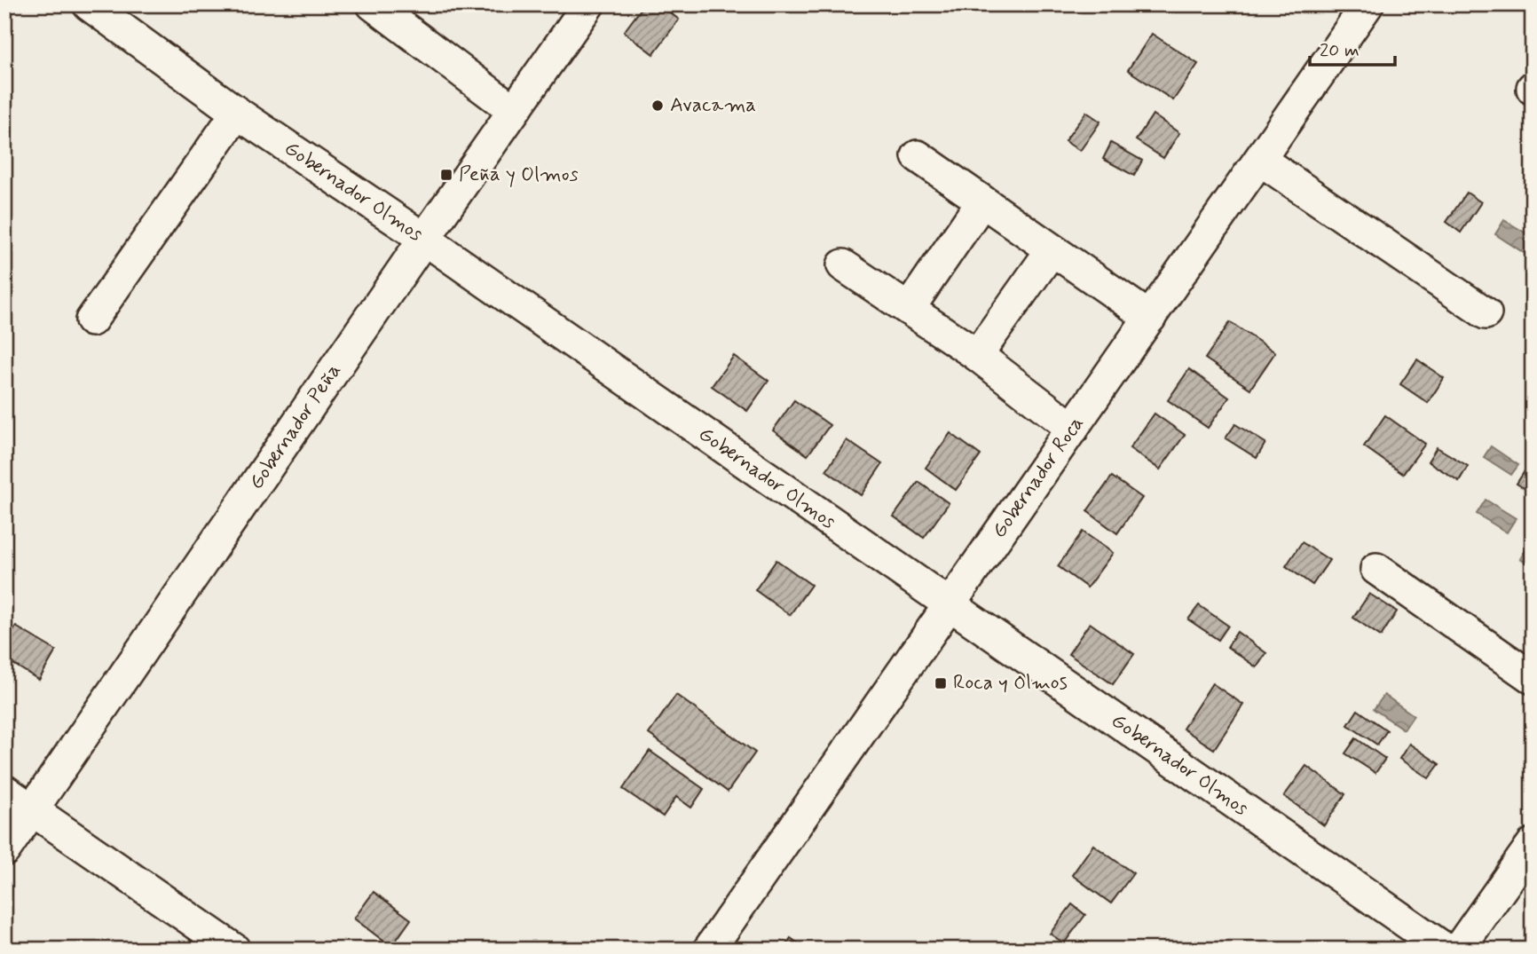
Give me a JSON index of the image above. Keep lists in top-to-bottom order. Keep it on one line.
{"streets":{"street":["Gobernador Olmos","Gobernador Peña","Gobernador Roca"]},"crossings":[["Gobernador Olmos","Gobernador Peña"],["Gobernador Olmos","Gobernador Roca"]],"places":{"other":["Avacama"],"transit":["Peña y Olmos","Roca y Olmos"]},"scale_bar":"20 m"}
